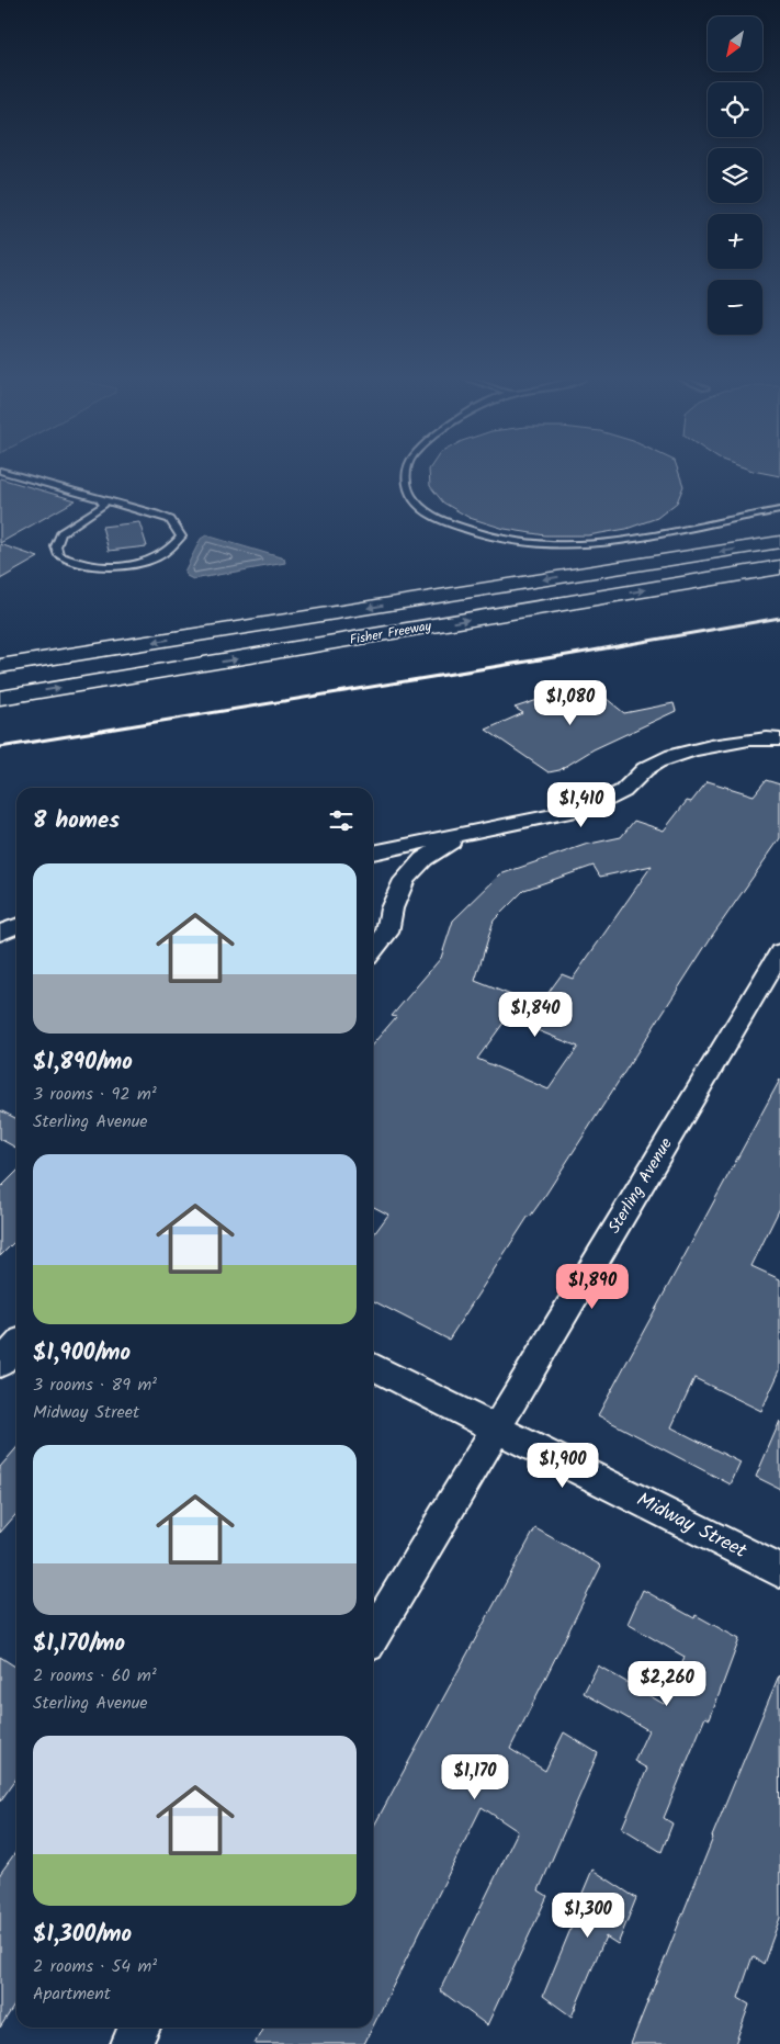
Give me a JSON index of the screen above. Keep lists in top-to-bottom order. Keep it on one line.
{"streets":{"highway":["Fisher Freeway"],"street":["Sterling Avenue","Midway Street"]},"crossings":[["Sterling Avenue","Midway Street"]],"north":"bottom left","page":{"map_buttons":["+","−"],"price":["$1,080","$1,410","$1,840","$1,890","$1,900","$2,260","$1,170","$1,300"],"heading":"8 homes","list":[{"name":"$1,890/mo","note":"3 rooms · 92 m² · Sterling Avenue"},{"name":"$1,900/mo","note":"3 rooms · 89 m² · Midway Street"},{"name":"$1,170/mo","note":"2 rooms · 60 m² · Sterling Avenue"},{"name":"$1,300/mo","note":"2 rooms · 54 m² · Apartment"}]}}
